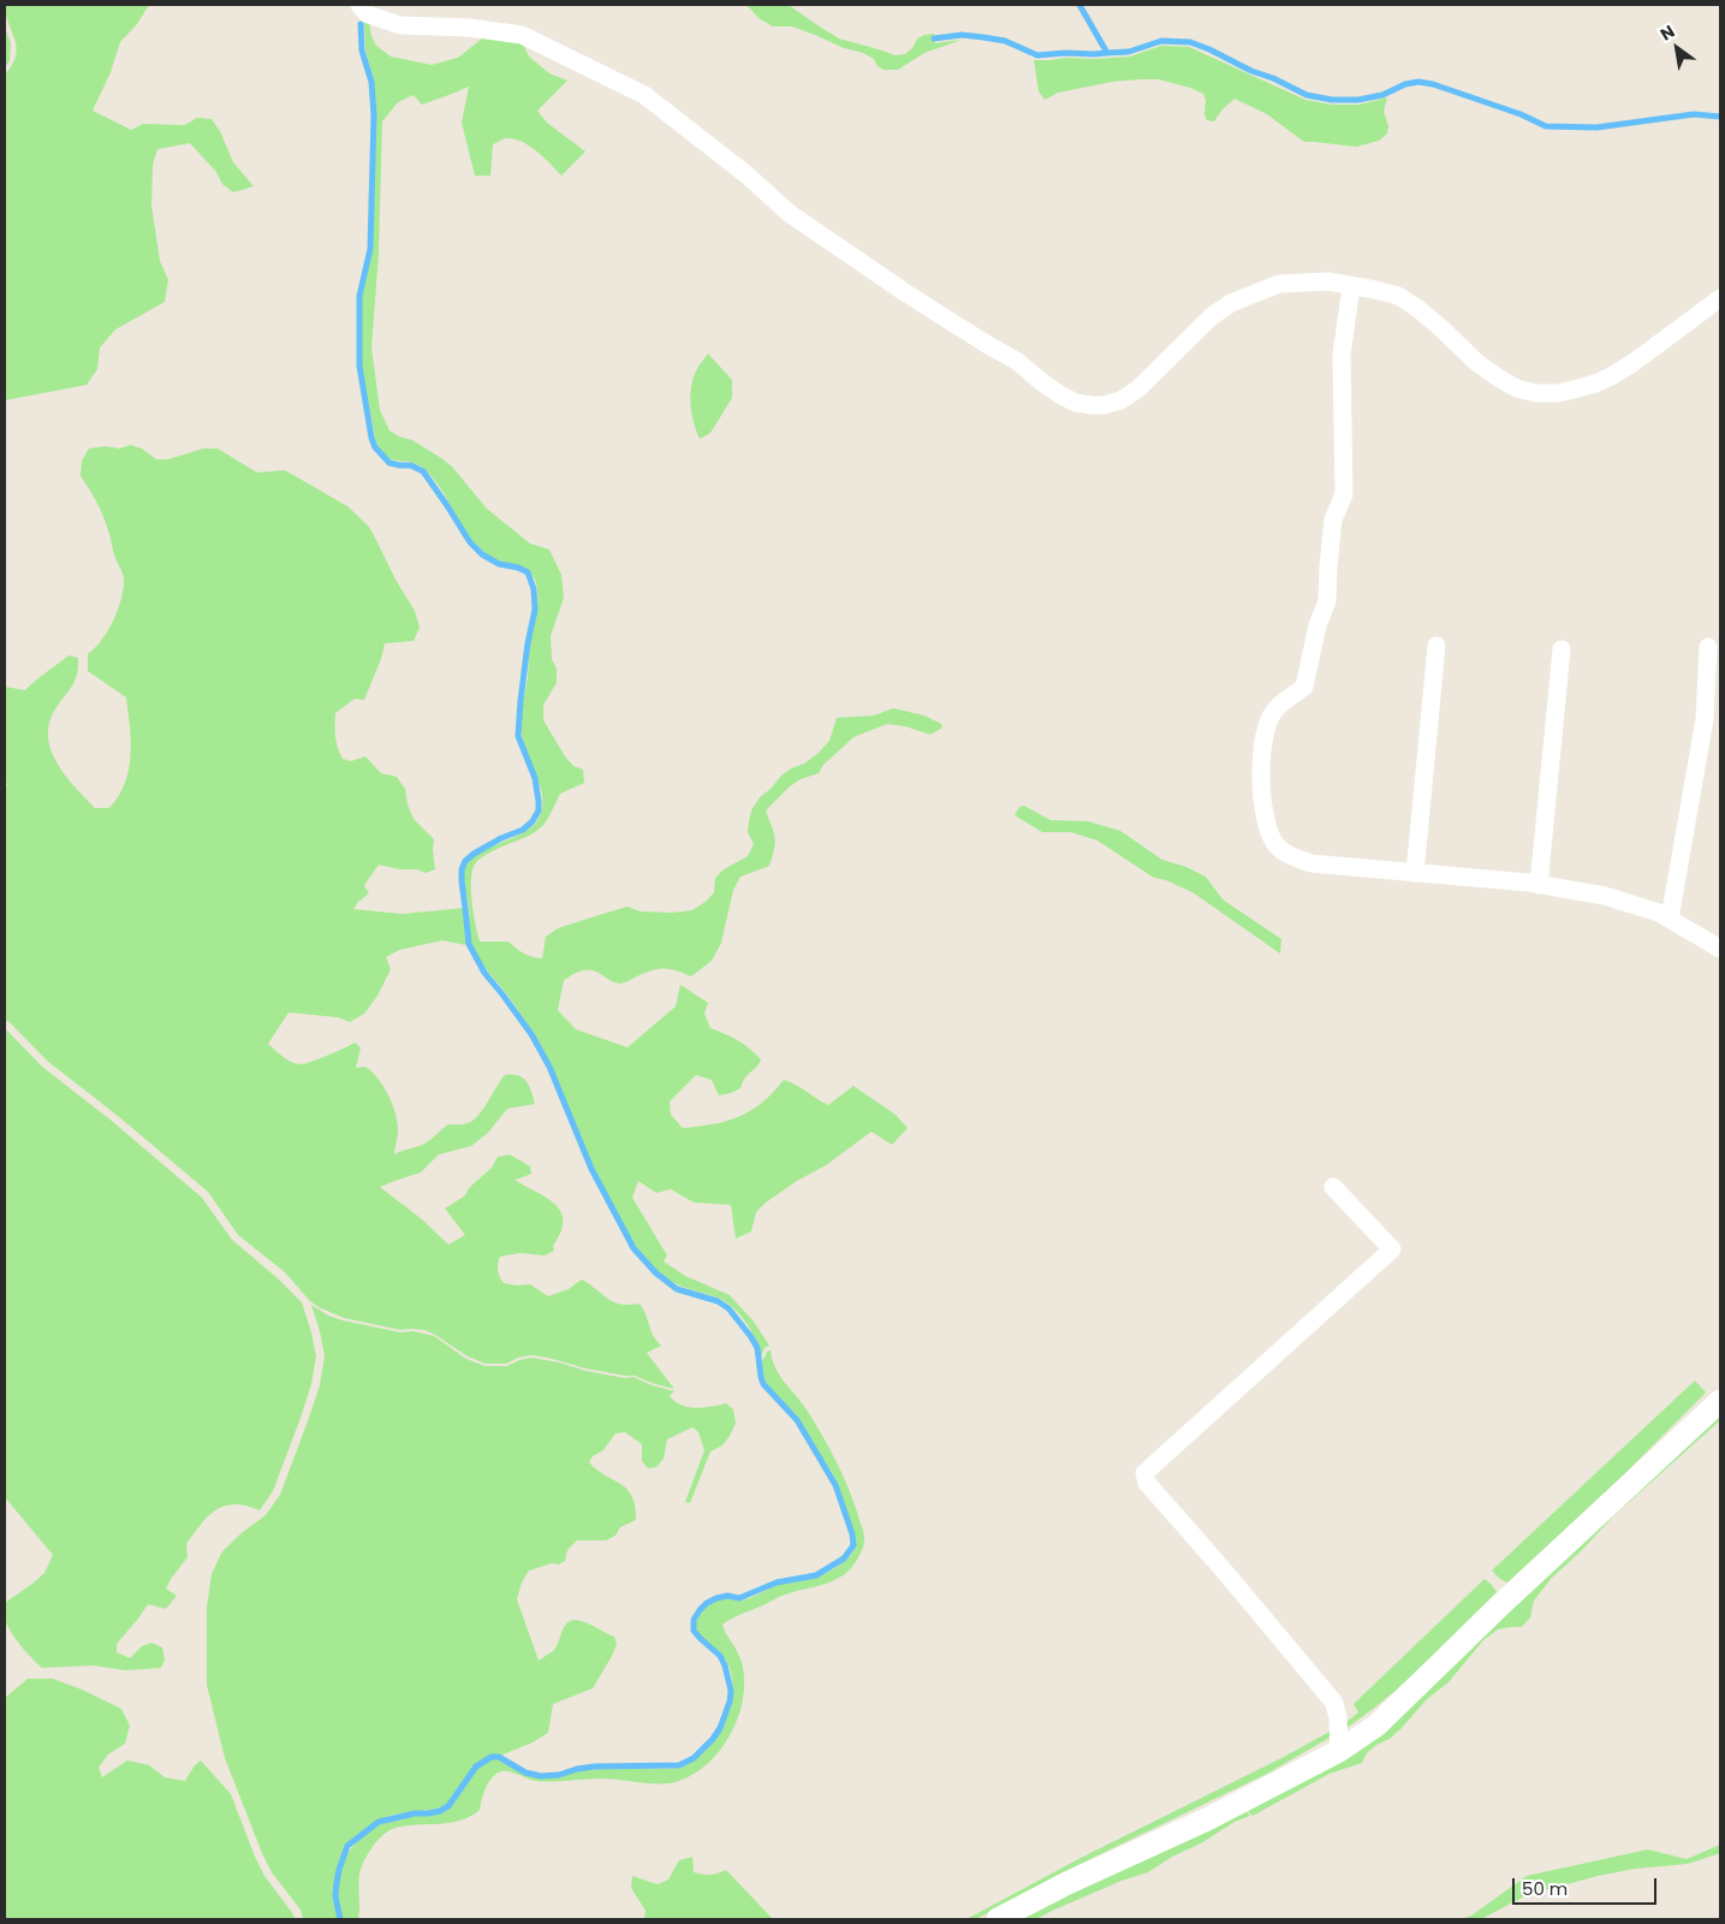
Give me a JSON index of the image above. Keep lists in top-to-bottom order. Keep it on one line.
{"scale_bar":"50 m","north":"top left"}
